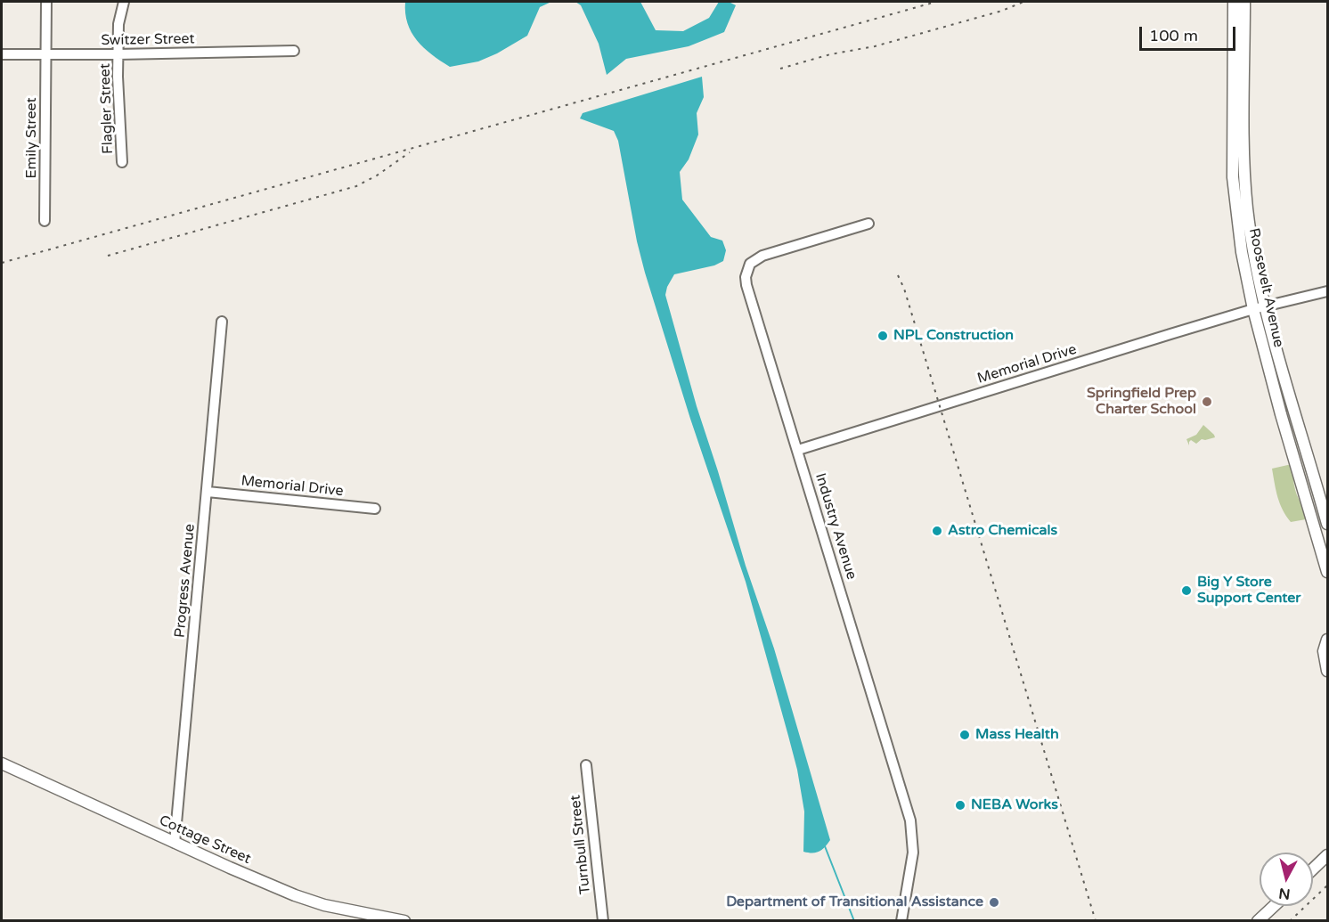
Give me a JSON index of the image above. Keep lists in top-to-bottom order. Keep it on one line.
{"streets":{"main road":["Roosevelt Avenue","Cottage Street"],"street":["Switzer Street","Flagler Street","Emily Street","Memorial Drive","Industry Avenue","Progress Avenue","Turnbull Street"]},"crossings":[["Switzer Street","Flagler Street"],["Switzer Street","Emily Street"],["Roosevelt Avenue","Memorial Drive"],["Memorial Drive","Industry Avenue"],["Memorial Drive","Progress Avenue"],["Progress Avenue","Cottage Street"]],"places":["NPL Construction","Springfield Prep Charter School","Astro Chemicals","Big Y Store Support Center","Mass Health","NEBA Works","Department of Transitional Assistance"],"scale_bar":"100 m","north":"bottom"}
